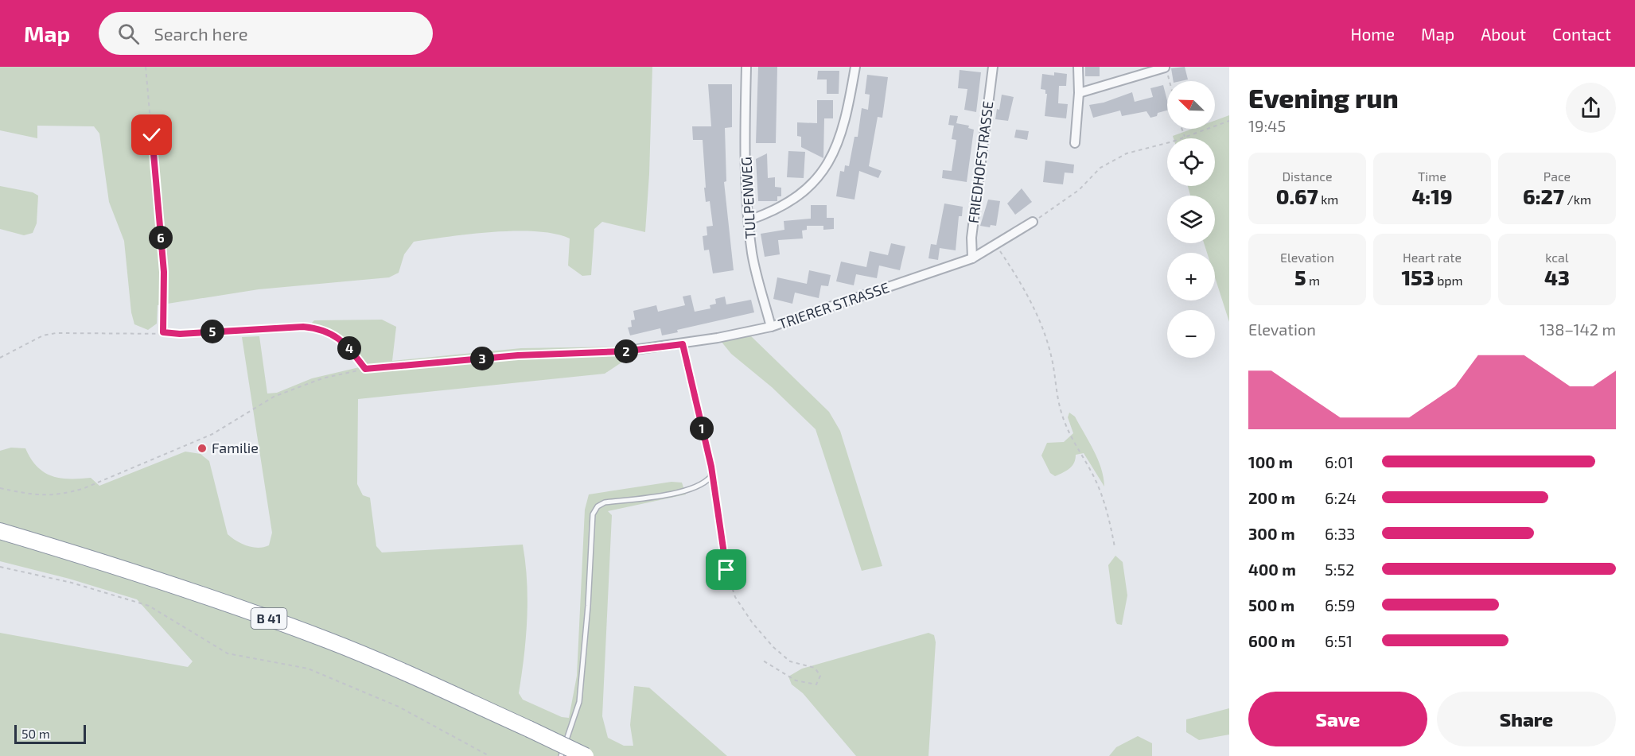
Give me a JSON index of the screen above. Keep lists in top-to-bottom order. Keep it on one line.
{"streets":{"highway":["B 41"],"street":["FRIEDHOFSTRASSE","TULPENWEG","TRIERER STRASSE"]},"crossings":[["FRIEDHOFSTRASSE","TRIERER STRASSE"],["TULPENWEG","TRIERER STRASSE"]],"places":["Familie"],"scale_bar":"50 m","north":"top left","page":{"header":"Map","search":"Search here","nav":["Home","Map","About","Contact"],"heading":["Evening run","19:45"],"map_buttons":["+","−"],"stats":[["Distance","0.67 km"],["Time","4:19"],["Pace","6:27 /km"],["Elevation","5 m"],["Heart rate","153 bpm"],["kcal","43"]],"pins":["6","5","4","2","3","1"],"chart":["Elevation","138–142 m"],"list":[{"name":"100 m","note":"6:01"},{"name":"200 m","note":"6:24"},{"name":"300 m","note":"6:33"},{"name":"400 m","note":"5:52"},{"name":"500 m","note":"6:59"},{"name":"600 m","note":"6:51"}],"buttons":["Save","Share"],"scale":"50 m"}}
